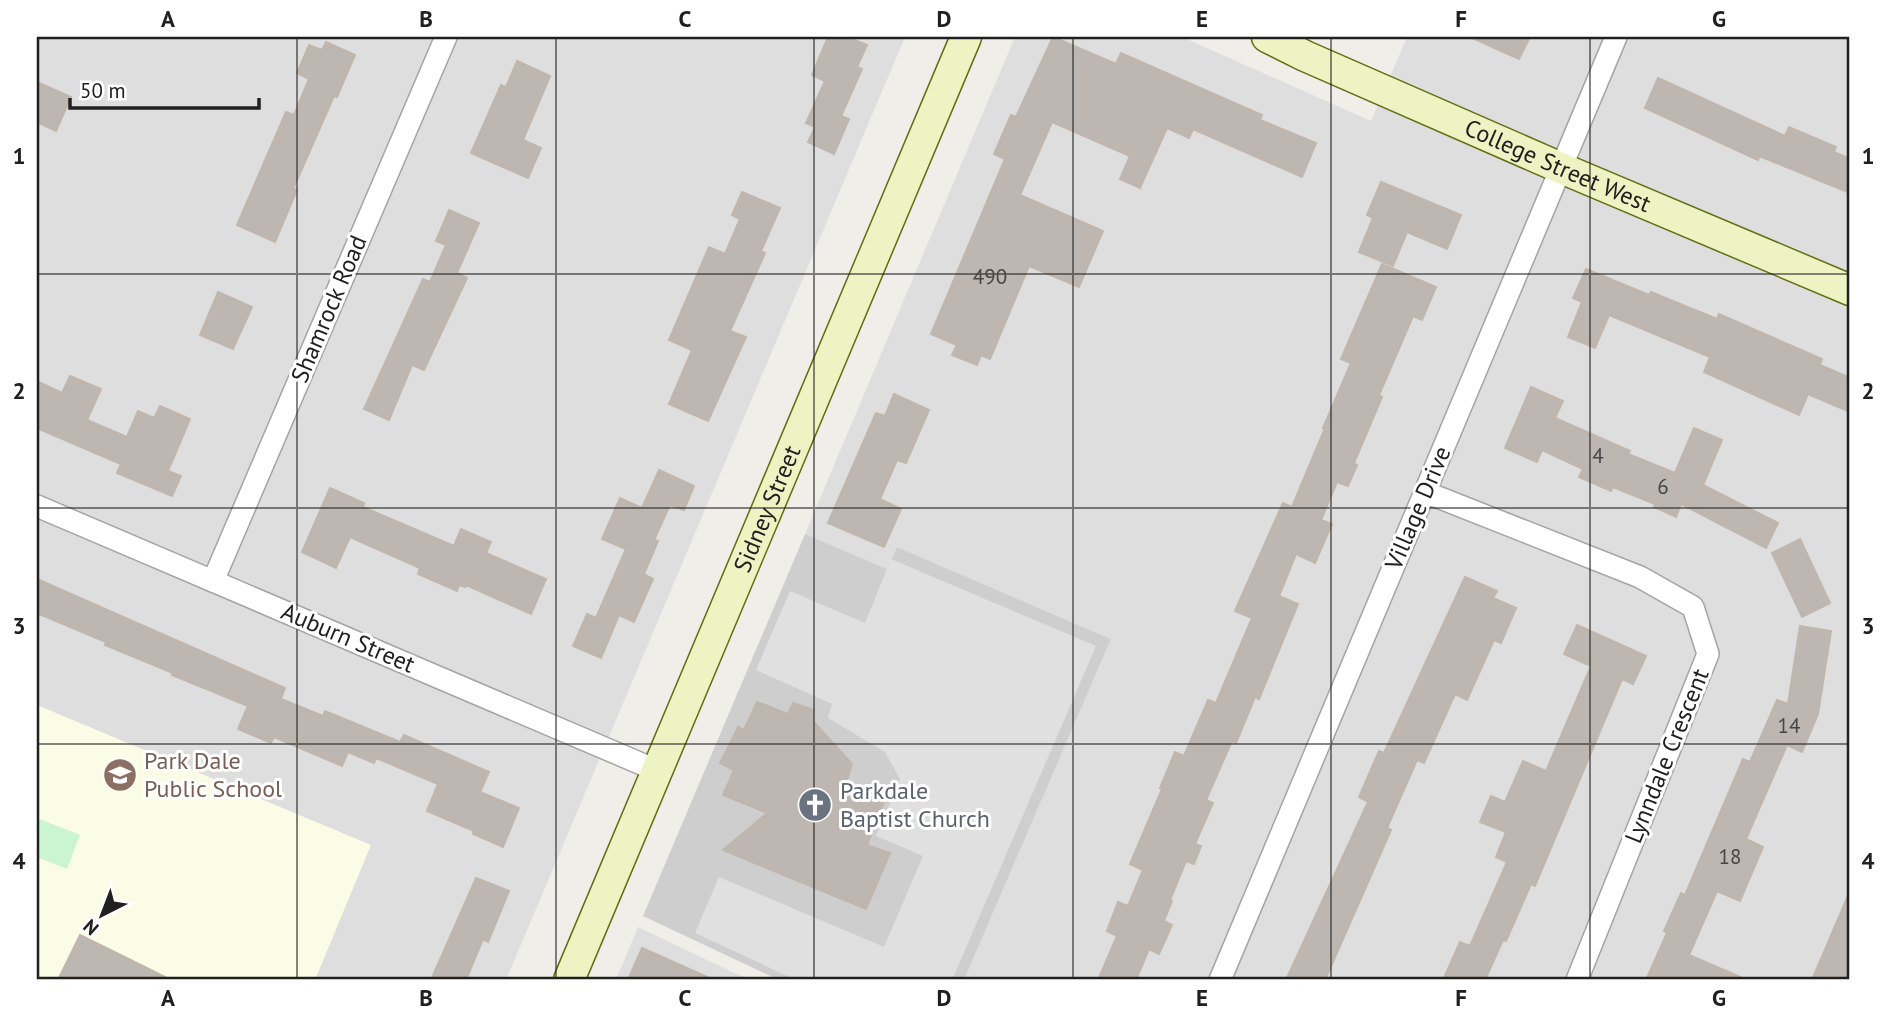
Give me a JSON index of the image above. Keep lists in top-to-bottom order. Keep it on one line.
{"streets":{"main road":["College Street West","Sidney Street"],"street":["Shamrock Road","Village Drive","Auburn Street","Lynndale Crescent"]},"crossings":[["College Street West","Village Drive"],["Shamrock Road","Auburn Street"],["Village Drive","Lynndale Crescent"],["Sidney Street","Auburn Street"]],"places":{"school or university":["Park Dale Public School"],"church":["Parkdale Baptist Church"]},"house_numbers":["490","4","6","14","18"],"scale_bar":"50 m","north":"bottom left","grid":{"columns":["A","B","C","D","E","F","G"],"rows":["1","2","3","4"]}}
